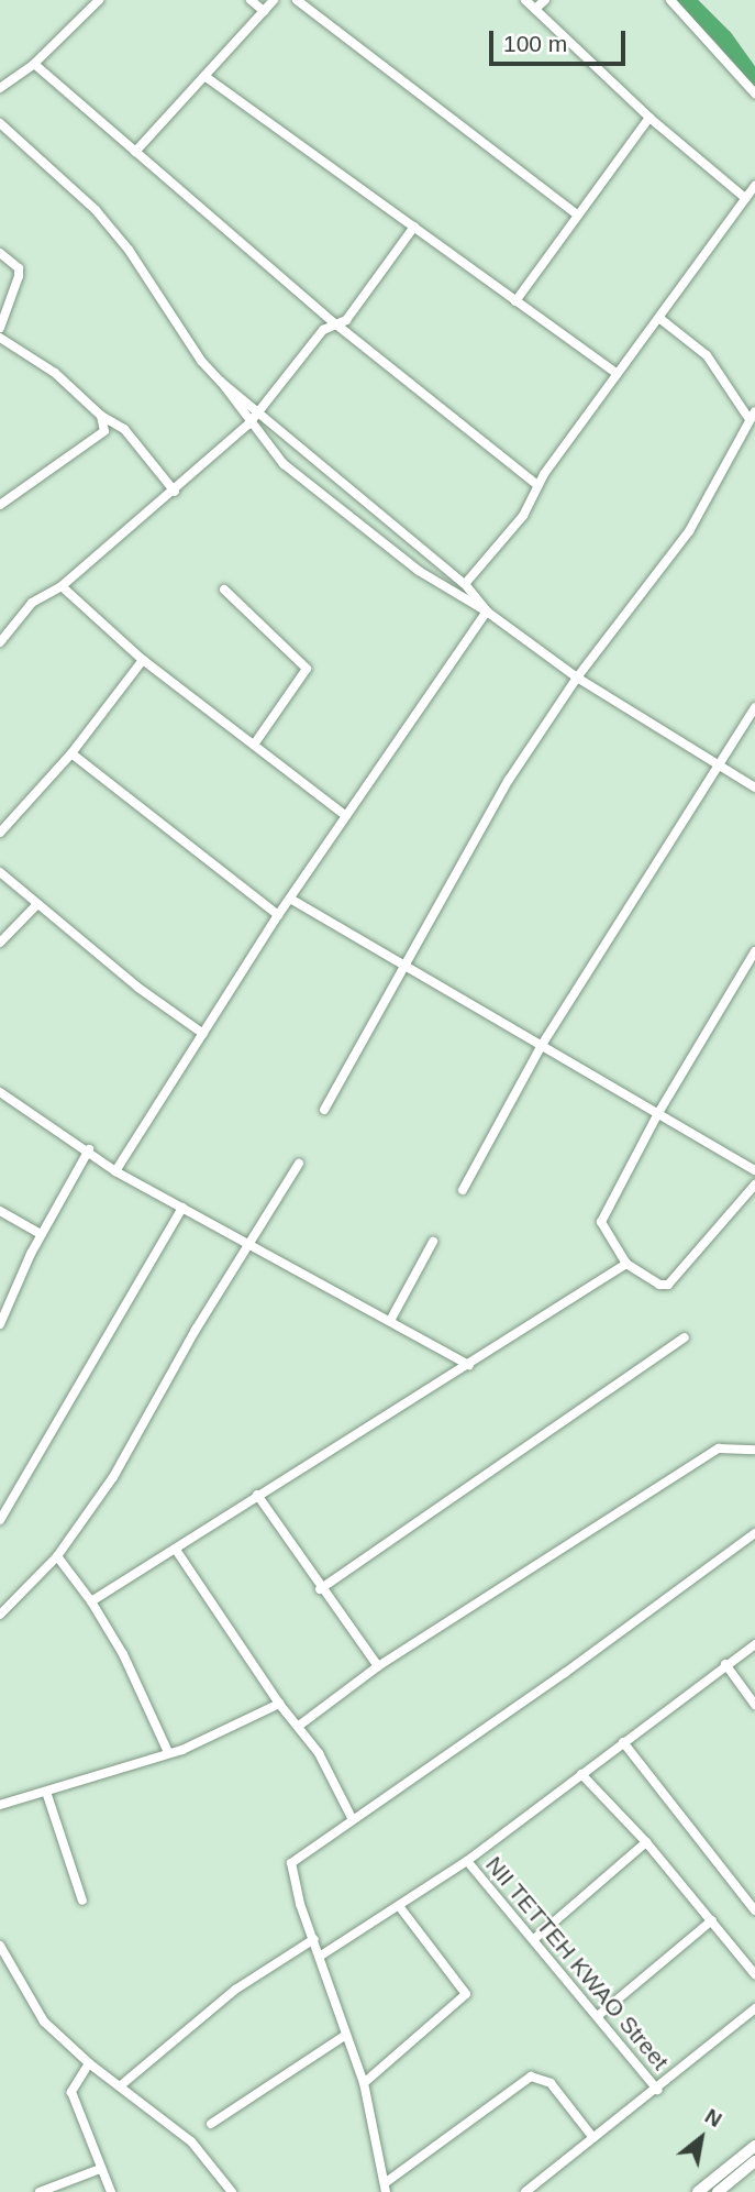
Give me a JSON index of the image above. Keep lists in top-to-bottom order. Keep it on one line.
{"streets":{"street":["NII TETTEH KWAO Street"]},"scale_bar":"100 m","north":"top right"}
